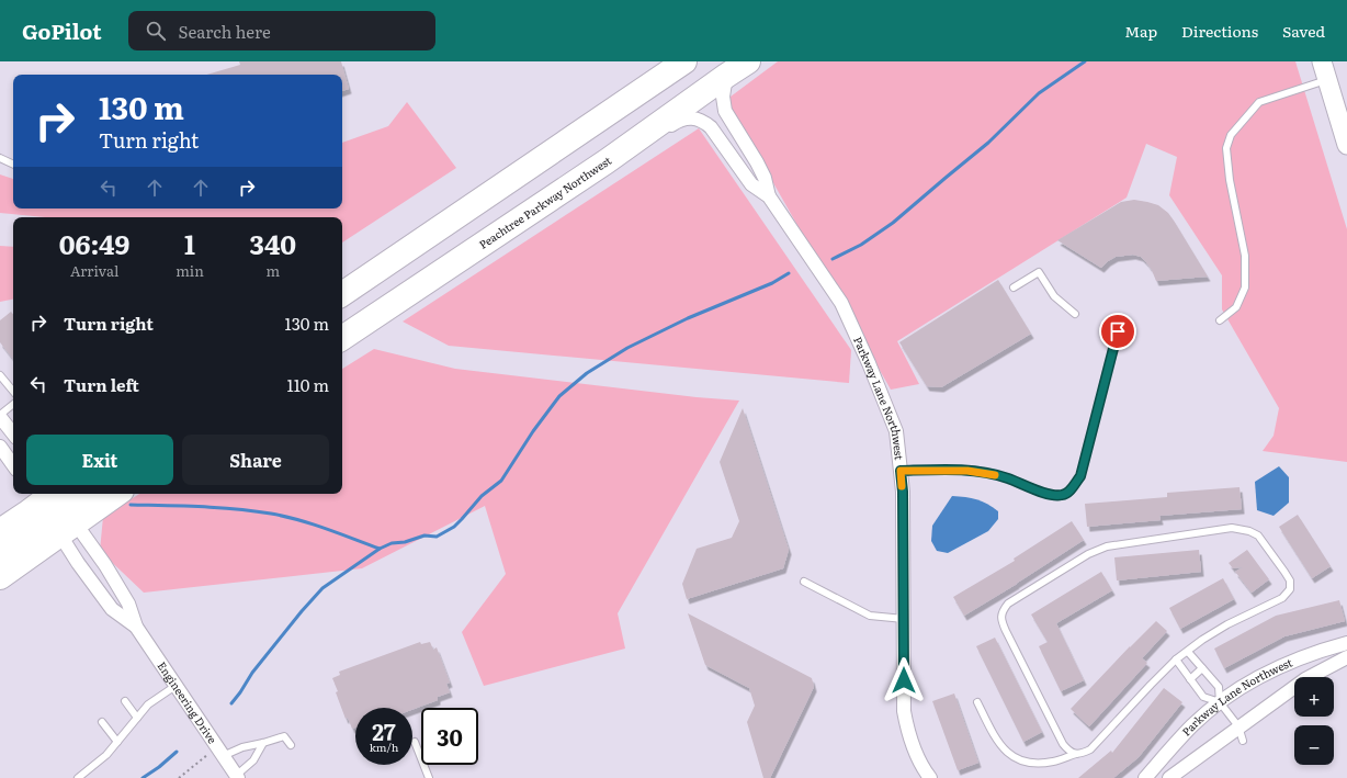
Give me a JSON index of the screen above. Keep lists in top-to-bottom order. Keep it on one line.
{"streets":{"highway":["Peachtree Parkway Northwest"],"street":["Parkway Lane Northwest","Engineering Drive"]},"crossings":[["Peachtree Parkway Northwest","Parkway Lane Northwest"]],"page":{"header":"GoPilot","search":"Search here","nav":["Map","Directions","Saved"],"turn":["130 m","Turn right"],"eta":["06:49","Arrival","1","min","340","m"],"list":[{"name":"Turn right","value":"130 m"},{"name":"Turn left","value":"110 m"}],"buttons":["Exit","Share"],"map_buttons":["+","−"],"speed":"27 km/h","limit":"30"}}
